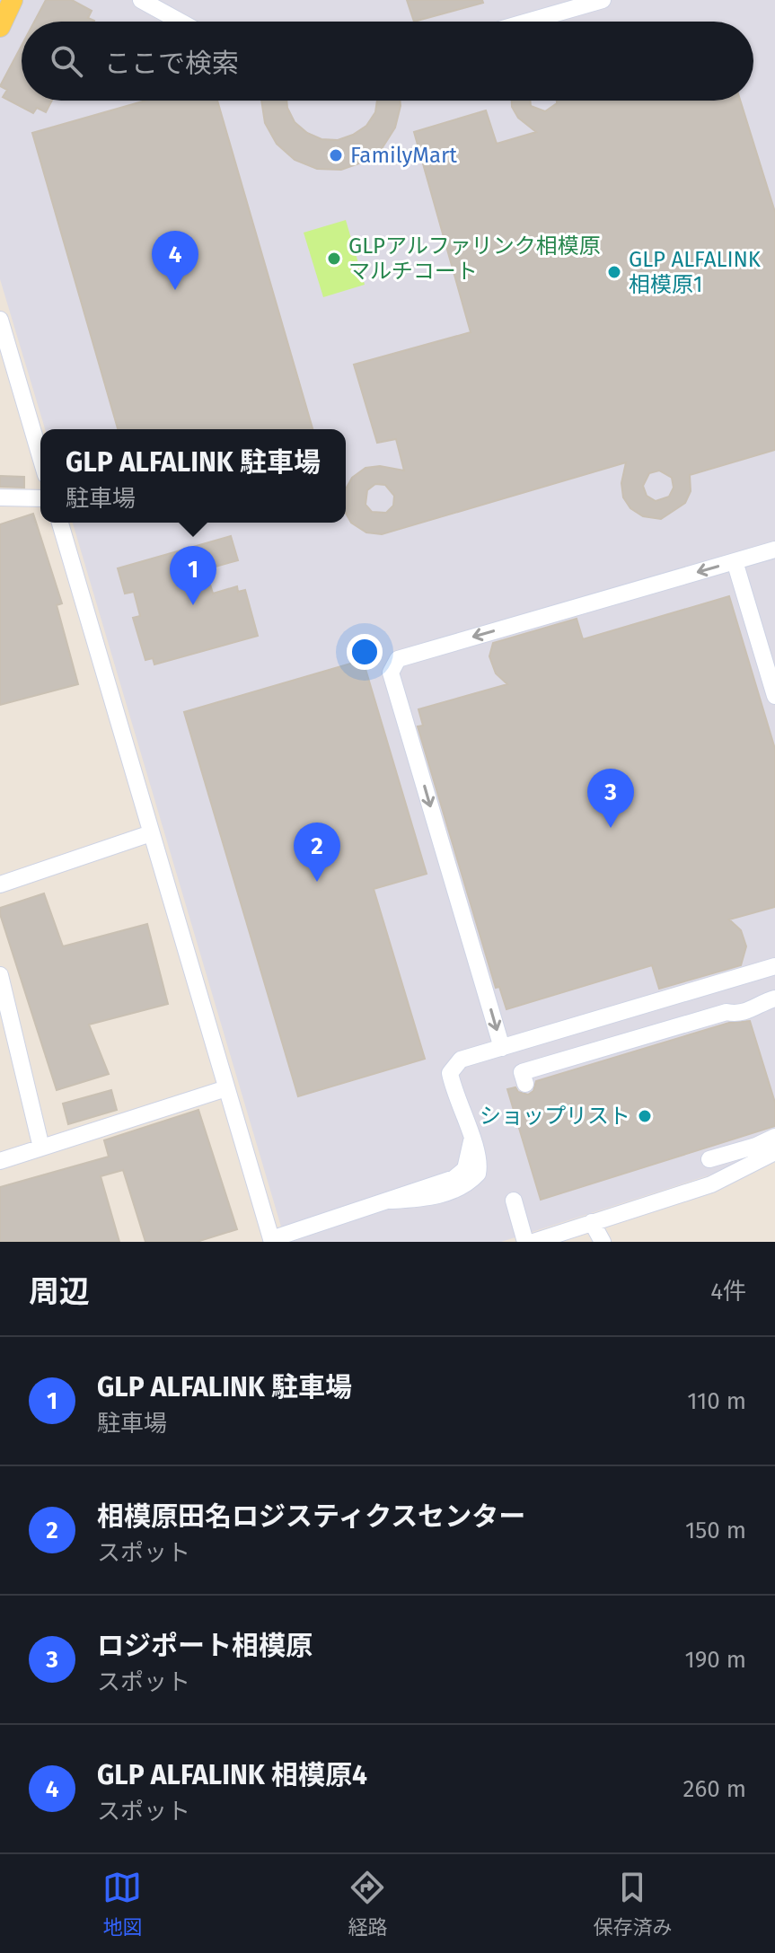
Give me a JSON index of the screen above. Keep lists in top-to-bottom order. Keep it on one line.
{"places":["FamilyMart","GLPアルファリンク相模原 マルチコート","GLP ALFALINK 相模原1","ショップリスト"],"page":{"search":"ここで検索","pins":["4","1","3","2"],"popup":["GLP ALFALINK 駐車場","駐車場"],"heading":["周辺","4件"],"list":[{"mark":"1","name":"GLP ALFALINK 駐車場","note":"駐車場","value":"110 m"},{"mark":"2","name":"相模原田名ロジスティクスセンター","note":"スポット","value":"150 m"},{"mark":"3","name":"ロジポート相模原","note":"スポット","value":"190 m"},{"mark":"4","name":"GLP ALFALINK 相模原4","note":"スポット","value":"260 m"}],"nav":["地図","経路","保存済み"]}}
